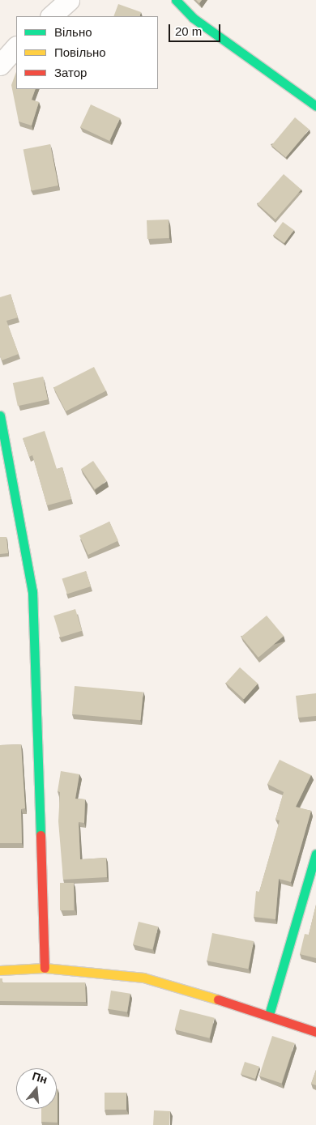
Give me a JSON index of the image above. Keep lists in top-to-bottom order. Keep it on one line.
{"legend":["Вільно","Повільно","Затор"],"scale_bar":"20 m","north":"top"}
